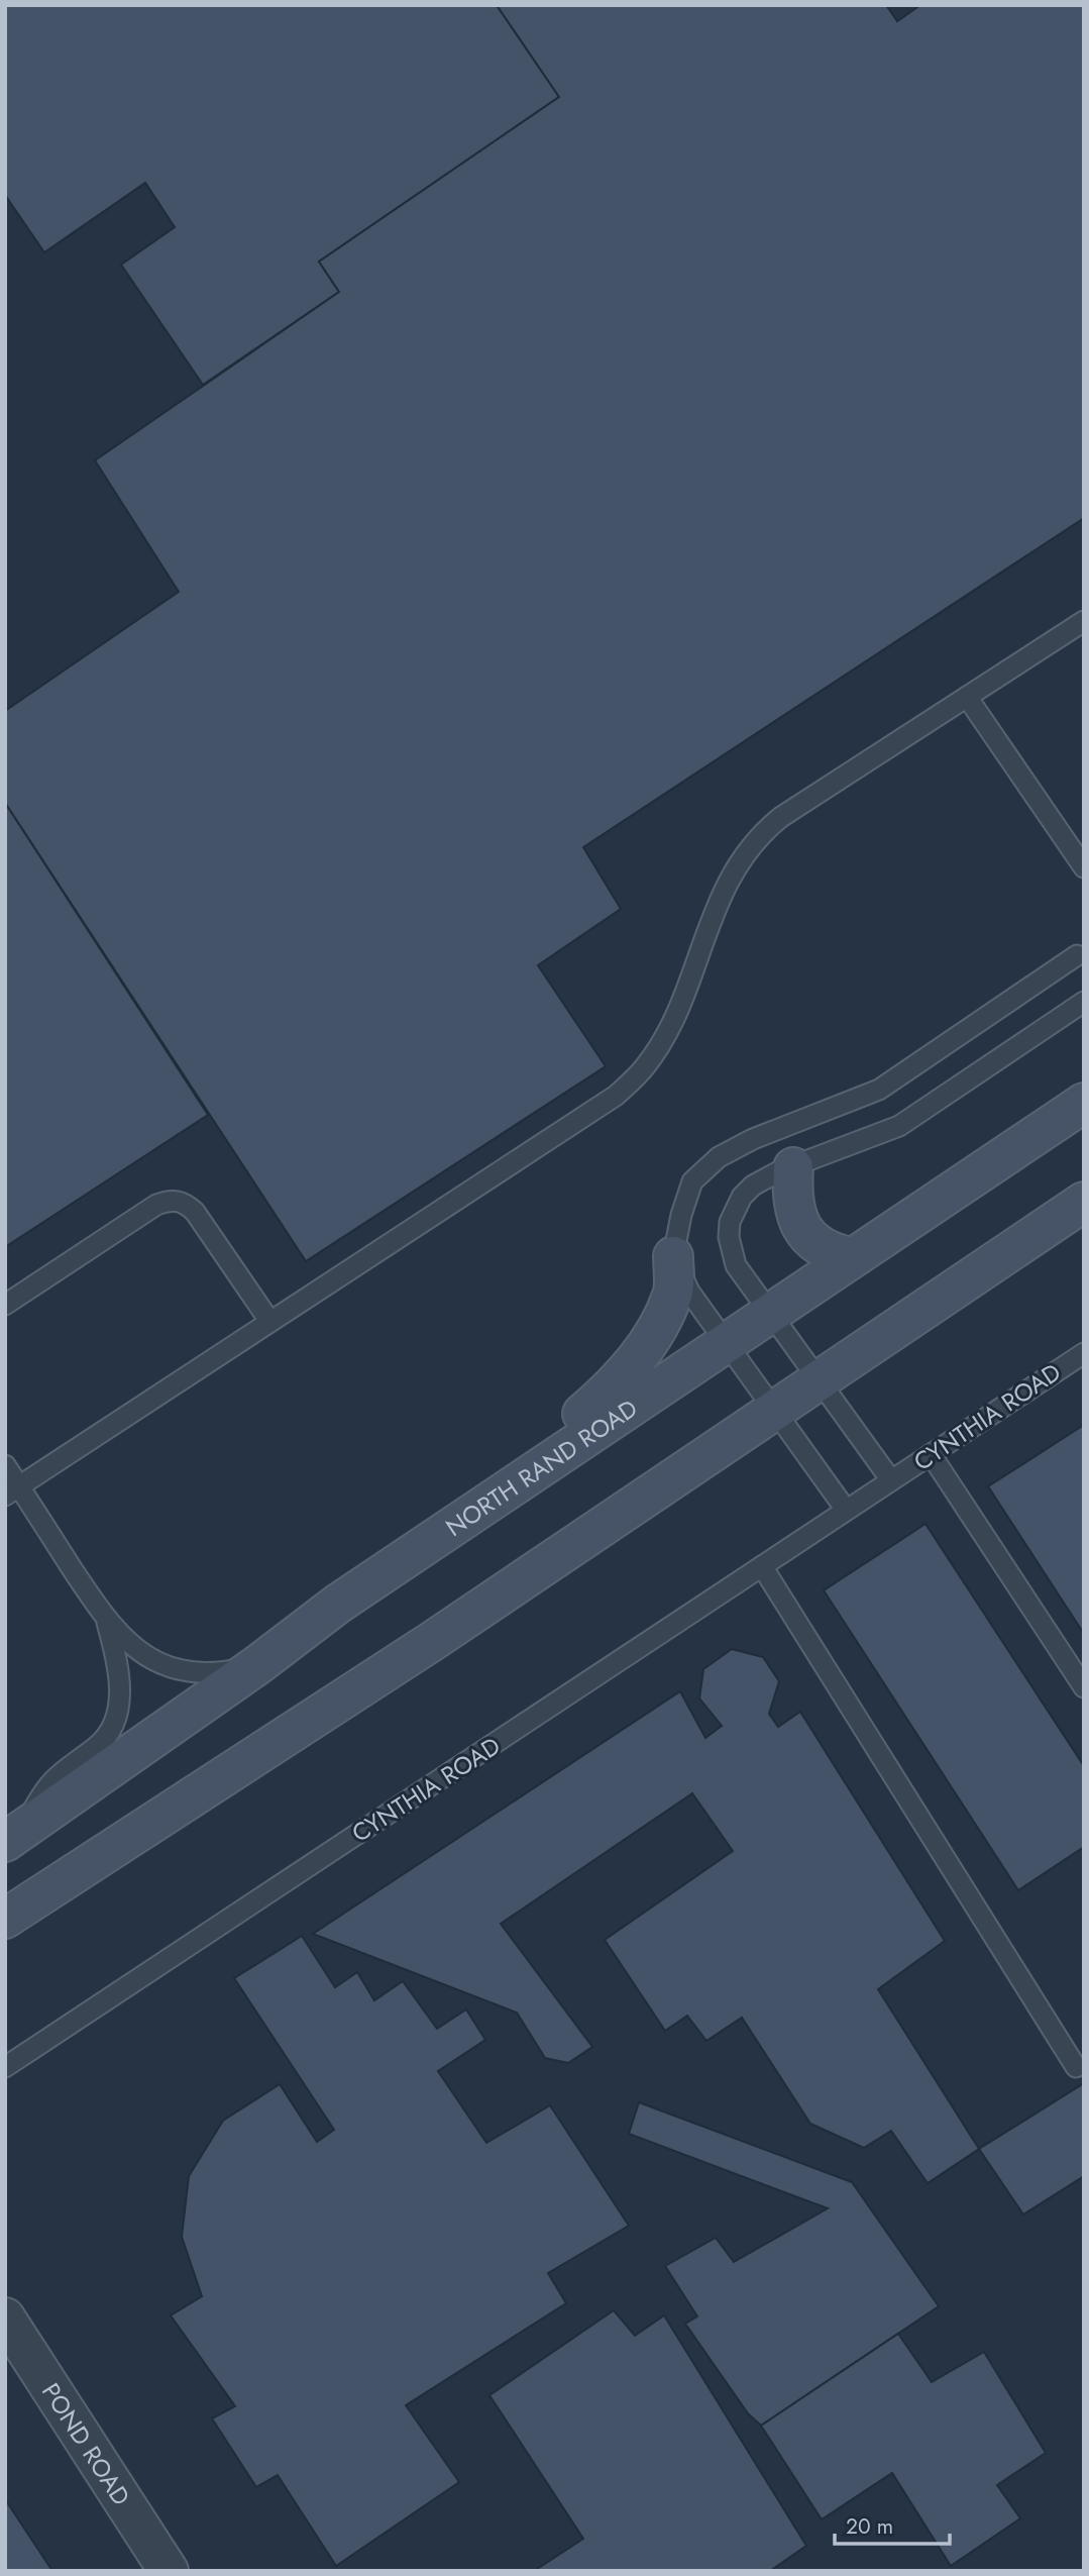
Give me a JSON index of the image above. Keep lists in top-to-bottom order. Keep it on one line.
{"streets":{"main road":["NORTH RAND ROAD"],"street":["POND ROAD"],"lane":["CYNTHIA ROAD"]},"crossings":[["CYNTHIA ROAD","NORTH RAND ROAD"]],"scale_bar":"20 m"}
